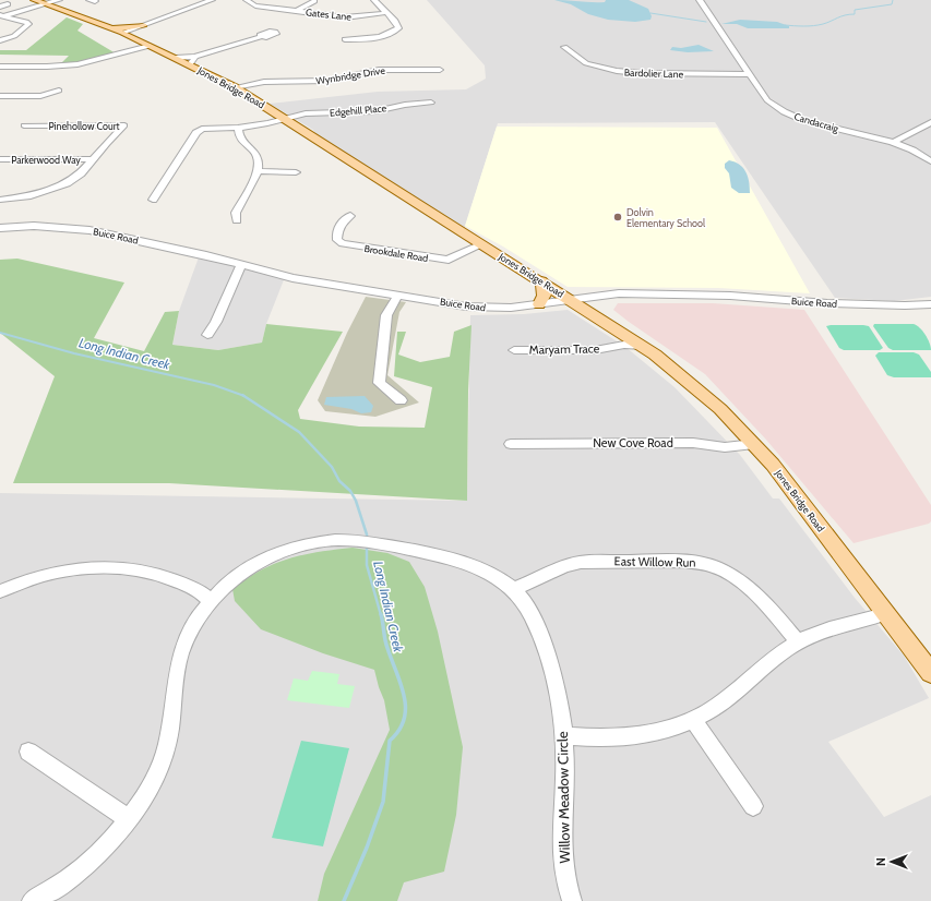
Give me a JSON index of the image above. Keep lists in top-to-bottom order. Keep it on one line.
{"streets":{"main road":["Jones Bridge Road"],"street":["Gates Lane","Bardolier Lane","Wynbridge Drive","Edgehill Place","Candacraig","Pinehollow Court","Parkerwood Way","Buice Road","Brookdale Road","Maryam Trace","New Cove Road","East Willow Run","Willow Meadow Circle"]},"crossings":[["Bardolier Lane","Candacraig"],["Wynbridge Drive","Jones Bridge Road"],["Jones Bridge Road","Edgehill Place"],["Jones Bridge Road","Buice Road"],["Jones Bridge Road","Brookdale Road"],["Jones Bridge Road","Maryam Trace"],["Jones Bridge Road","New Cove Road"],["Pinehollow Court","Parkerwood Way"],["East Willow Run","Willow Meadow Circle"]],"water":["Long Indian Creek"],"places":["Dolvin Elementary School"],"north":"left"}
